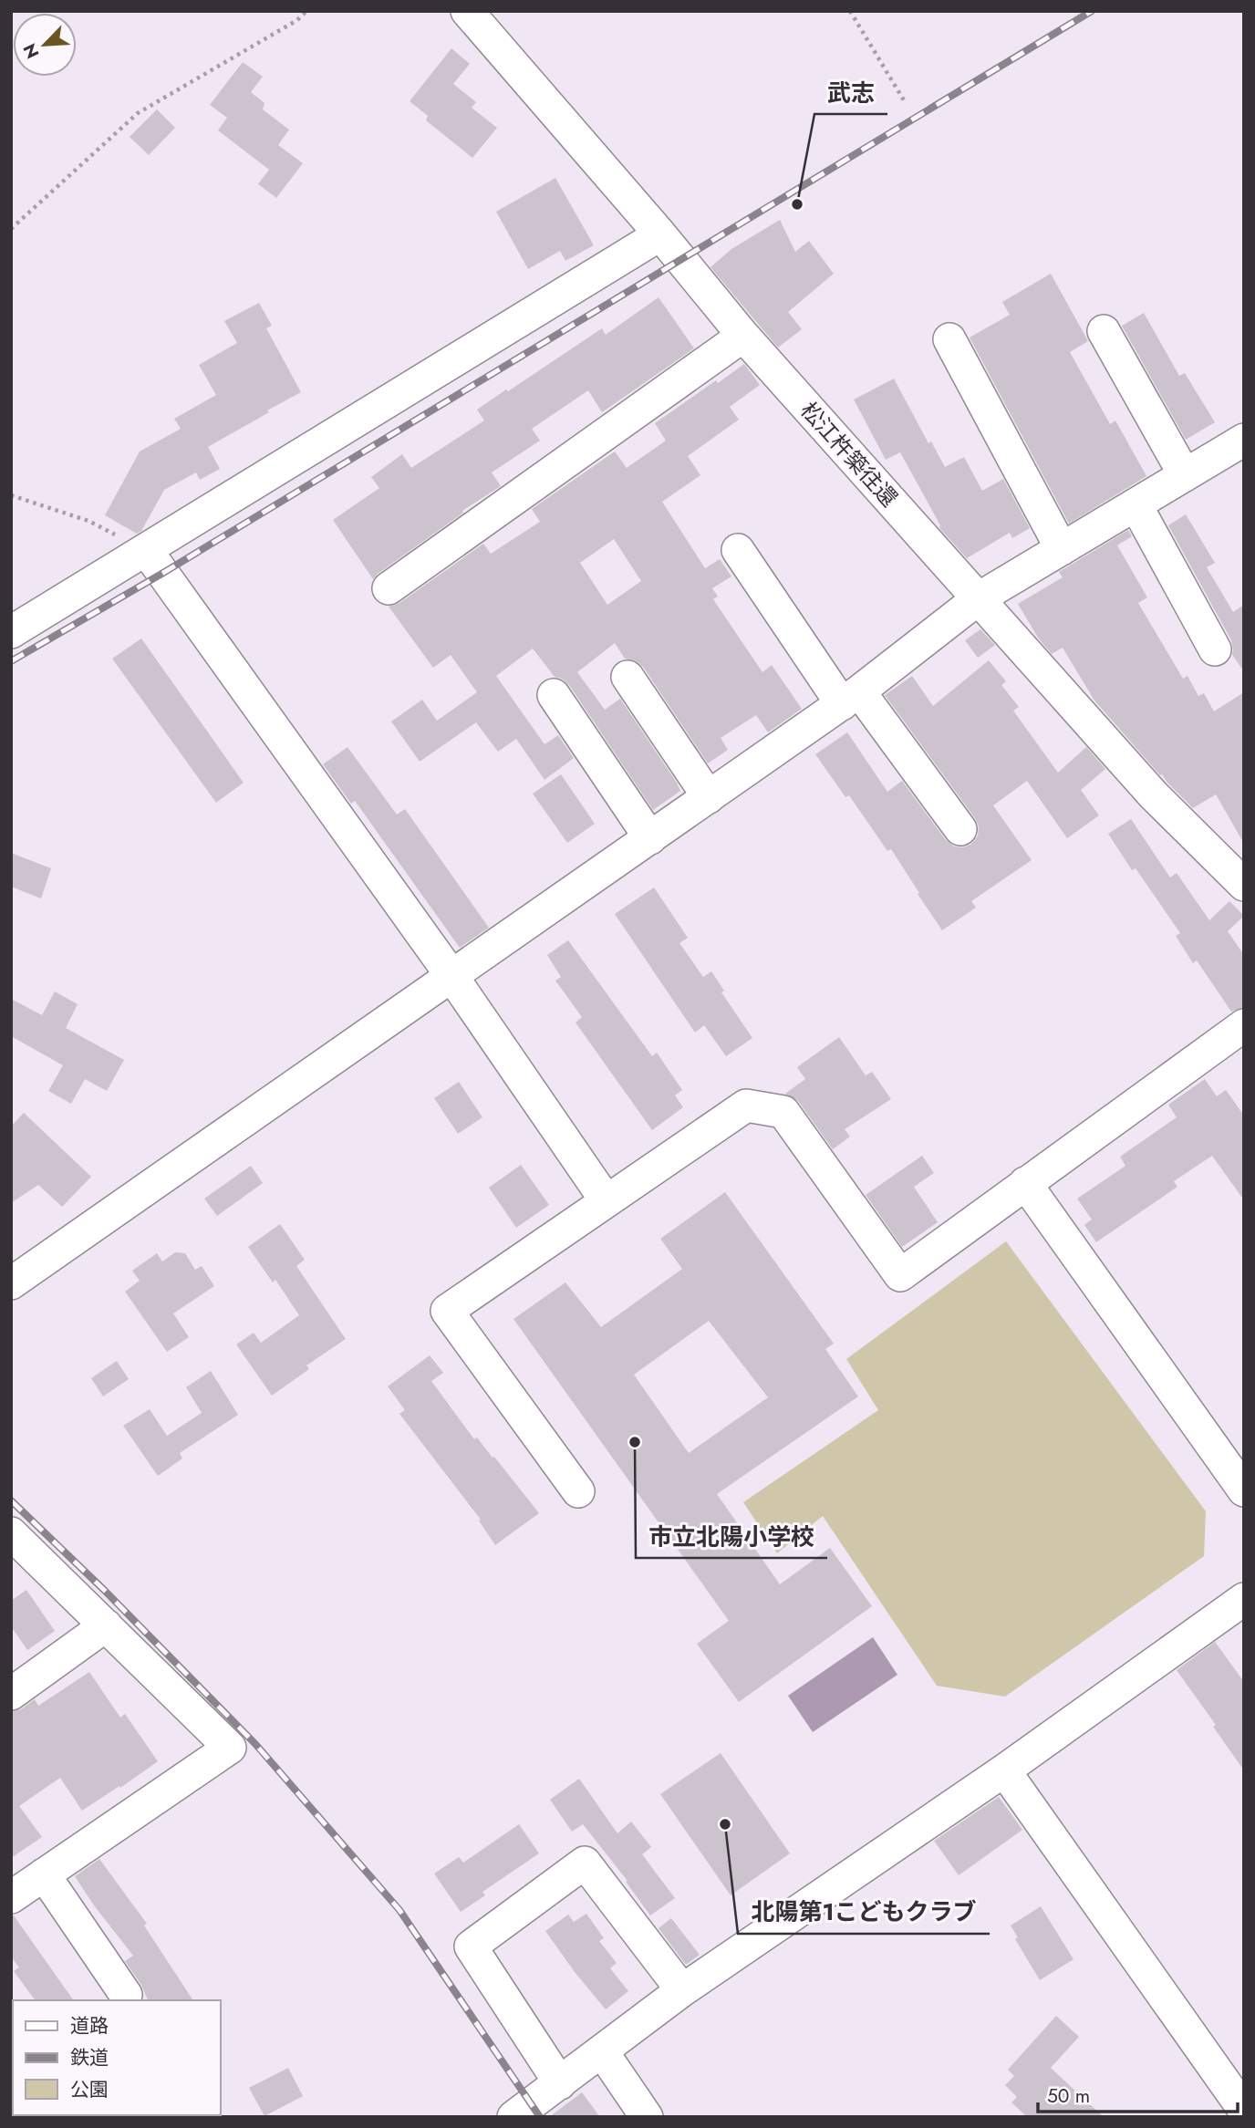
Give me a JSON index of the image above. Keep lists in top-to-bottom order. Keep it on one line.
{"streets":{"street":["松江杵築往還"]},"places":["武志","市立北陽小学校","北陽第1こどもクラブ"],"legend":["道路","鉄道","公園"],"scale_bar":"50 m","north":"bottom left"}
